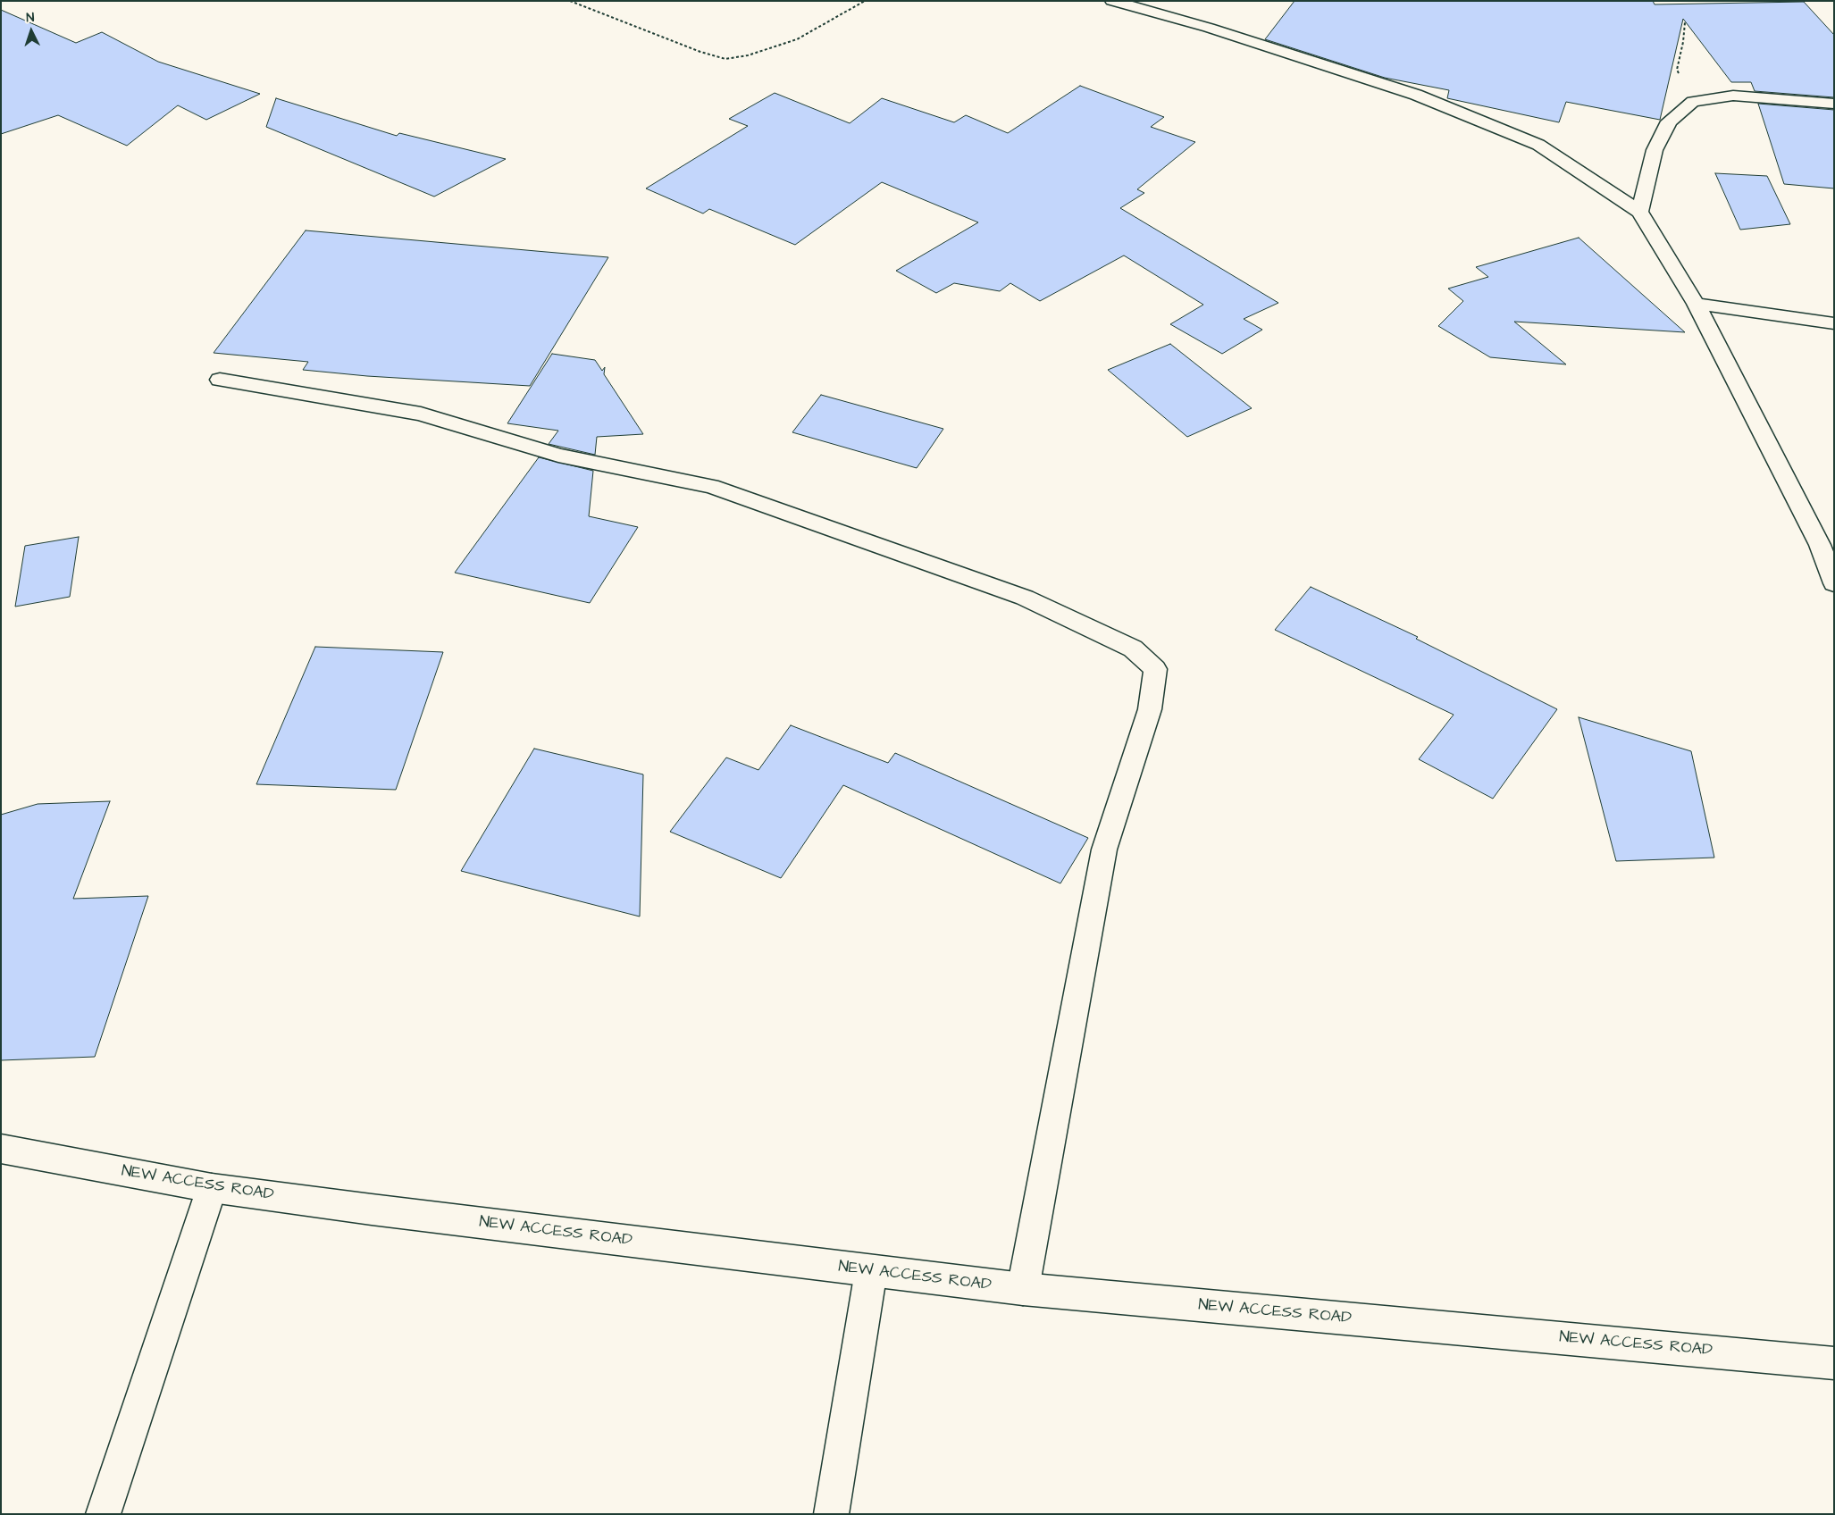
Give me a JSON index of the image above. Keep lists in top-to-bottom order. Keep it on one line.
{"streets":{"street":["NEW ACCESS ROAD"]},"north":"top"}
